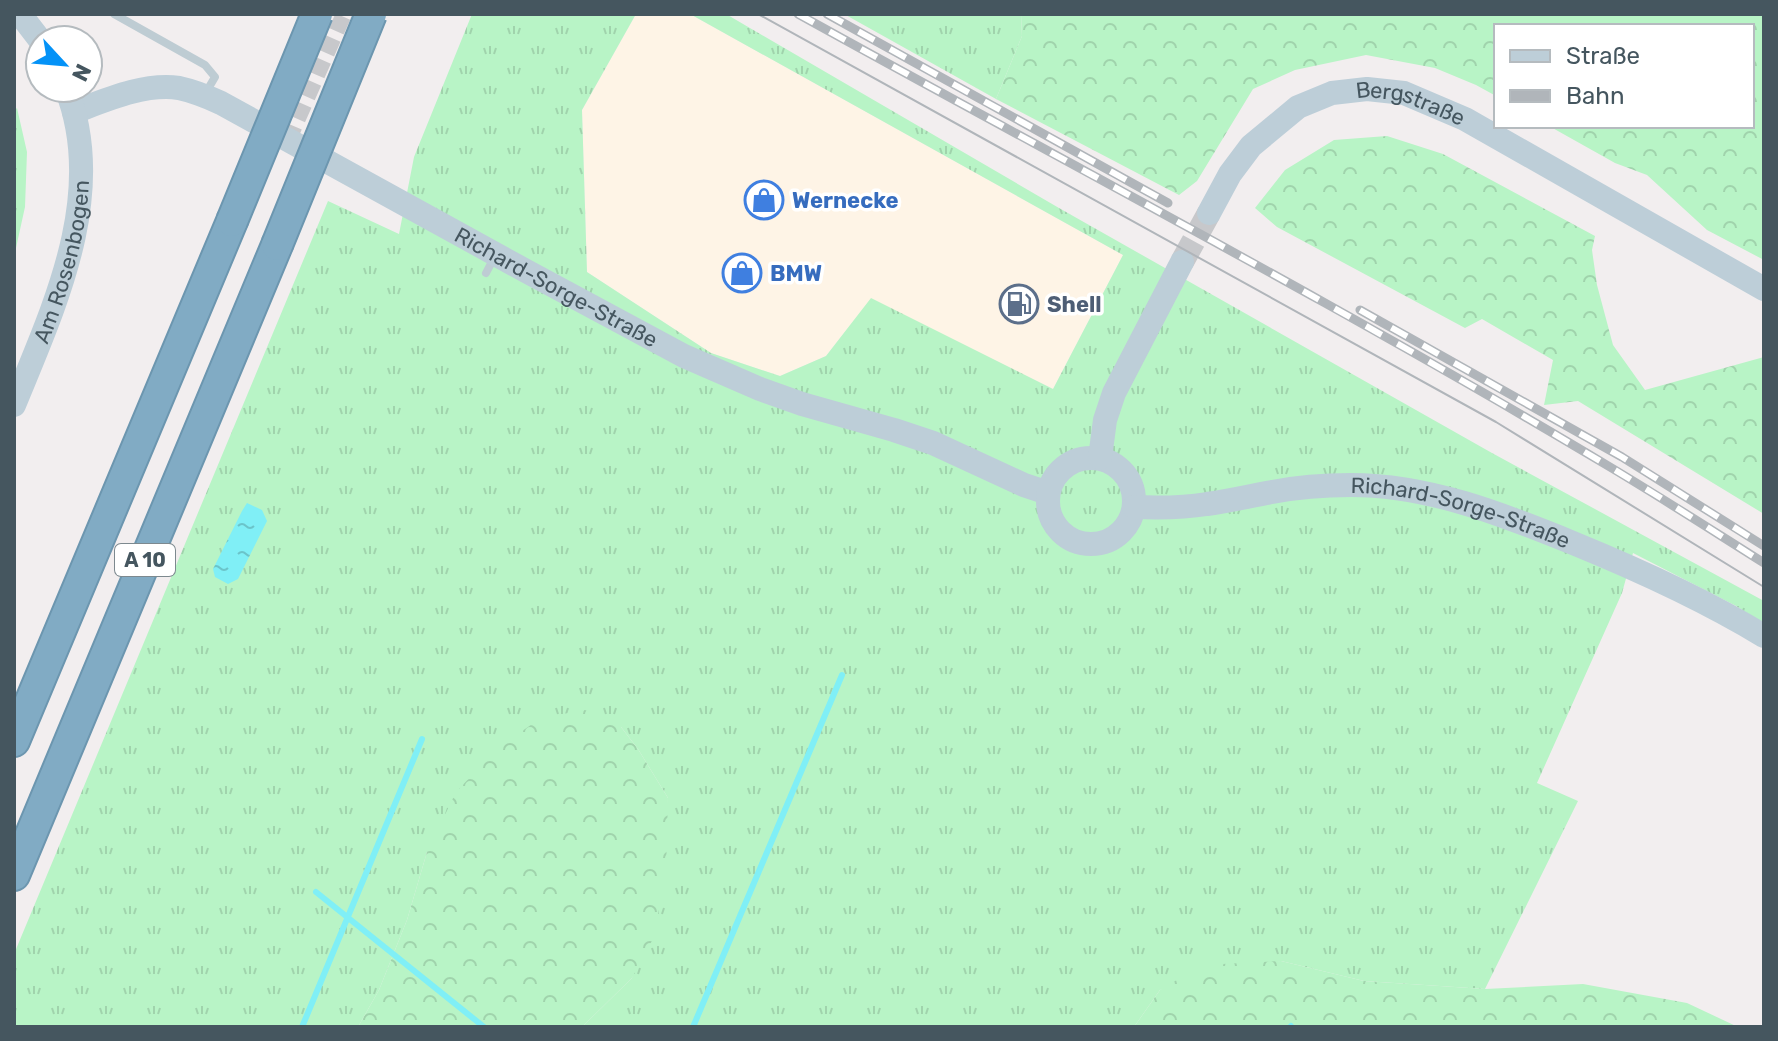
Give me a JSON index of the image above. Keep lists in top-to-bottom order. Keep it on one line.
{"streets":{"highway":["A 10"],"main road":["Bergstraße","Am Rosenbogen","Richard-Sorge-Straße"]},"crossings":[["Am Rosenbogen","Richard-Sorge-Straße"]],"places":{"shop":["Wernecke","BMW"],"fuel station":["Shell"]},"legend":["Straße","Bahn"],"north":"bottom right"}
